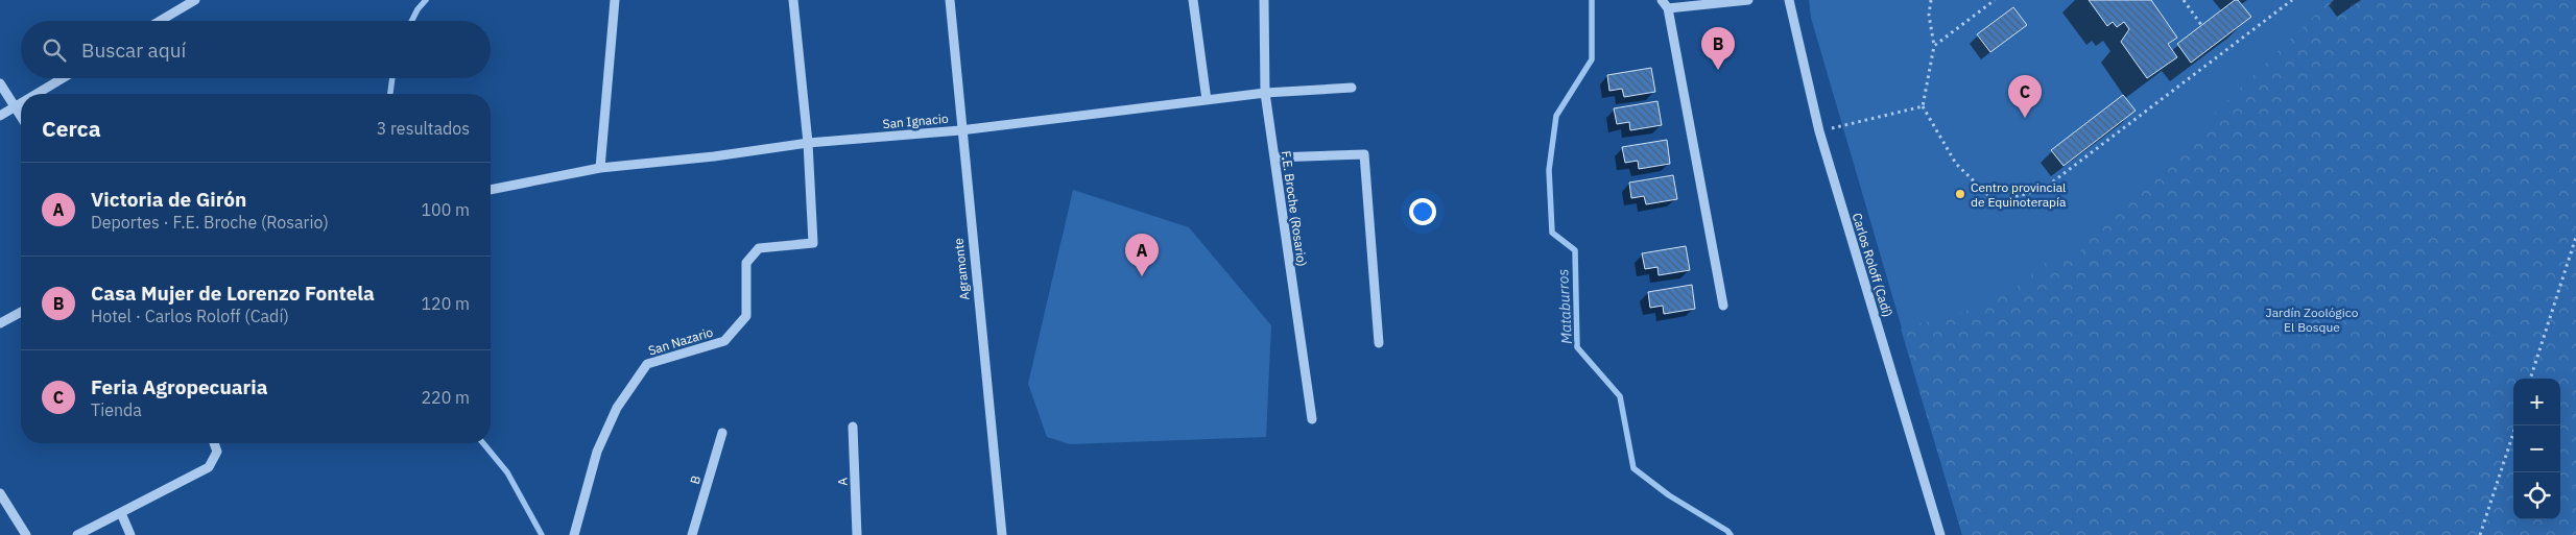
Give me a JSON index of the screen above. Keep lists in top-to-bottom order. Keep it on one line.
{"streets":{"street":["San Ignacio","F.E. Broche (Rosario)","Carlos Roloff (Cadí)","Agramonte","San Nazario","B","A"]},"crossings":[["San Ignacio","F.E. Broche (Rosario)"],["San Ignacio","Agramonte"],["San Ignacio","San Nazario"]],"water":["Mataburros"],"parks":["Jardín Zoológico El Bosque"],"places":["Centro provincial de Equinoterapía"],"page":{"search":"Buscar aquí","pins":["B","C","A"],"heading":["Cerca","3 resultados"],"list":[{"mark":"A","name":"Victoria de Girón","note":"Deportes · F.E. Broche (Rosario)","value":"100 m"},{"mark":"B","name":"Casa Mujer de Lorenzo Fontela","note":"Hotel · Carlos Roloff (Cadí)","value":"120 m"},{"mark":"C","name":"Feria Agropecuaria","note":"Tienda","value":"220 m"}],"map_buttons":["+","−"]}}
